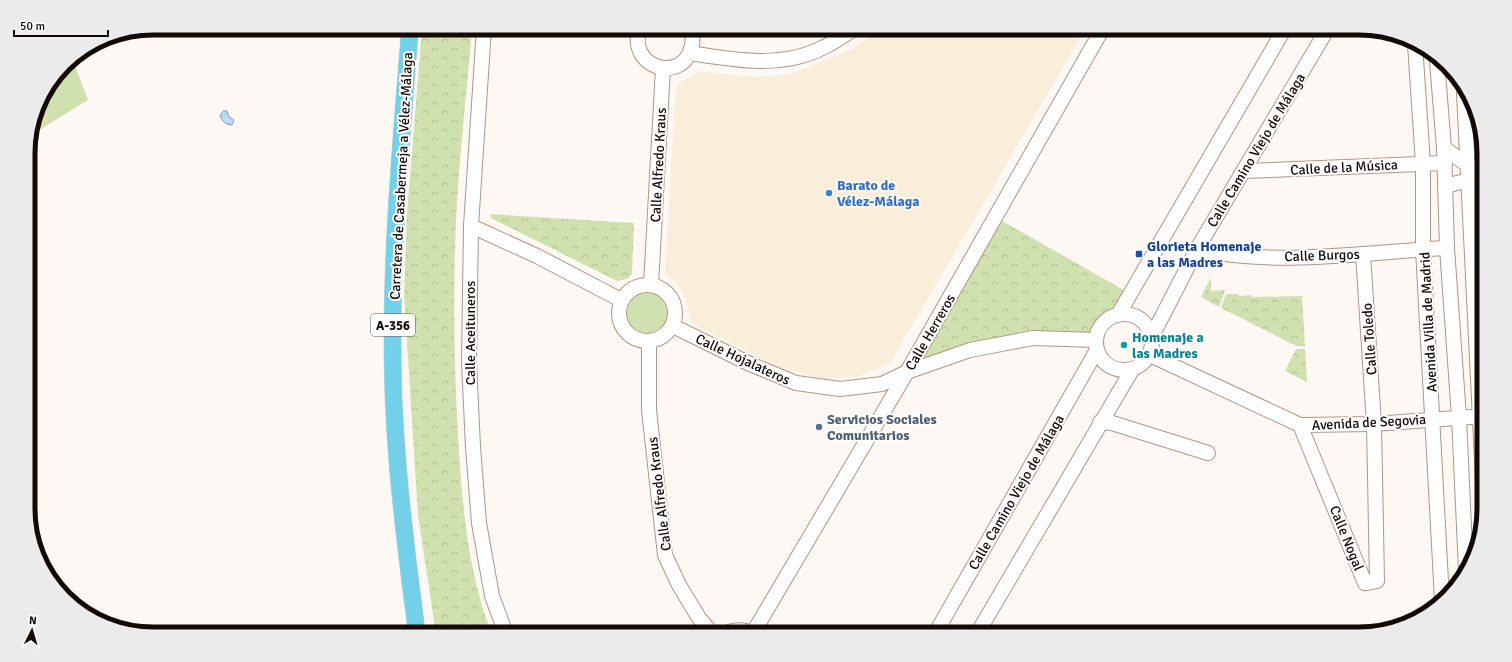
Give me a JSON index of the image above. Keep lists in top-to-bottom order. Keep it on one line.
{"streets":{"main road":["Carretera de Casabermeja a Vélez-Málaga","A-356"],"street":["Calle Camino Viejo de Málaga","Calle Alfredo Kraus","Calle de la Música","Calle Burgos","Avenida Villa de Madrid","Calle Herreros","Calle Aceituneros","Calle Toledo","Calle Hojalateros","Avenida de Segovia","Calle Nogal"]},"crossings":[["Calle Camino Viejo de Málaga","Calle de la Música"],["Calle Camino Viejo de Málaga","Calle Burgos"],["Calle Camino Viejo de Málaga","Calle Hojalateros"],["Calle Camino Viejo de Málaga","Avenida de Segovia"],["Calle Alfredo Kraus","Calle Hojalateros"],["Calle de la Música","Avenida Villa de Madrid"],["Calle Burgos","Avenida Villa de Madrid"],["Calle Burgos","Calle Toledo"],["Avenida Villa de Madrid","Avenida de Segovia"],["Calle Herreros","Calle Hojalateros"],["Calle Toledo","Avenida de Segovia"],["Calle Toledo","Calle Nogal"],["Calle Hojalateros","Avenida de Segovia"],["Avenida de Segovia","Calle Nogal"]],"places":{"other":["Barato de Vélez-Málaga","Homenaje a las Madres","Servicios Sociales Comunitarios"],"transit":["Glorieta Homenaje a las Madres"]},"scale_bar":"50 m","north":"top"}
